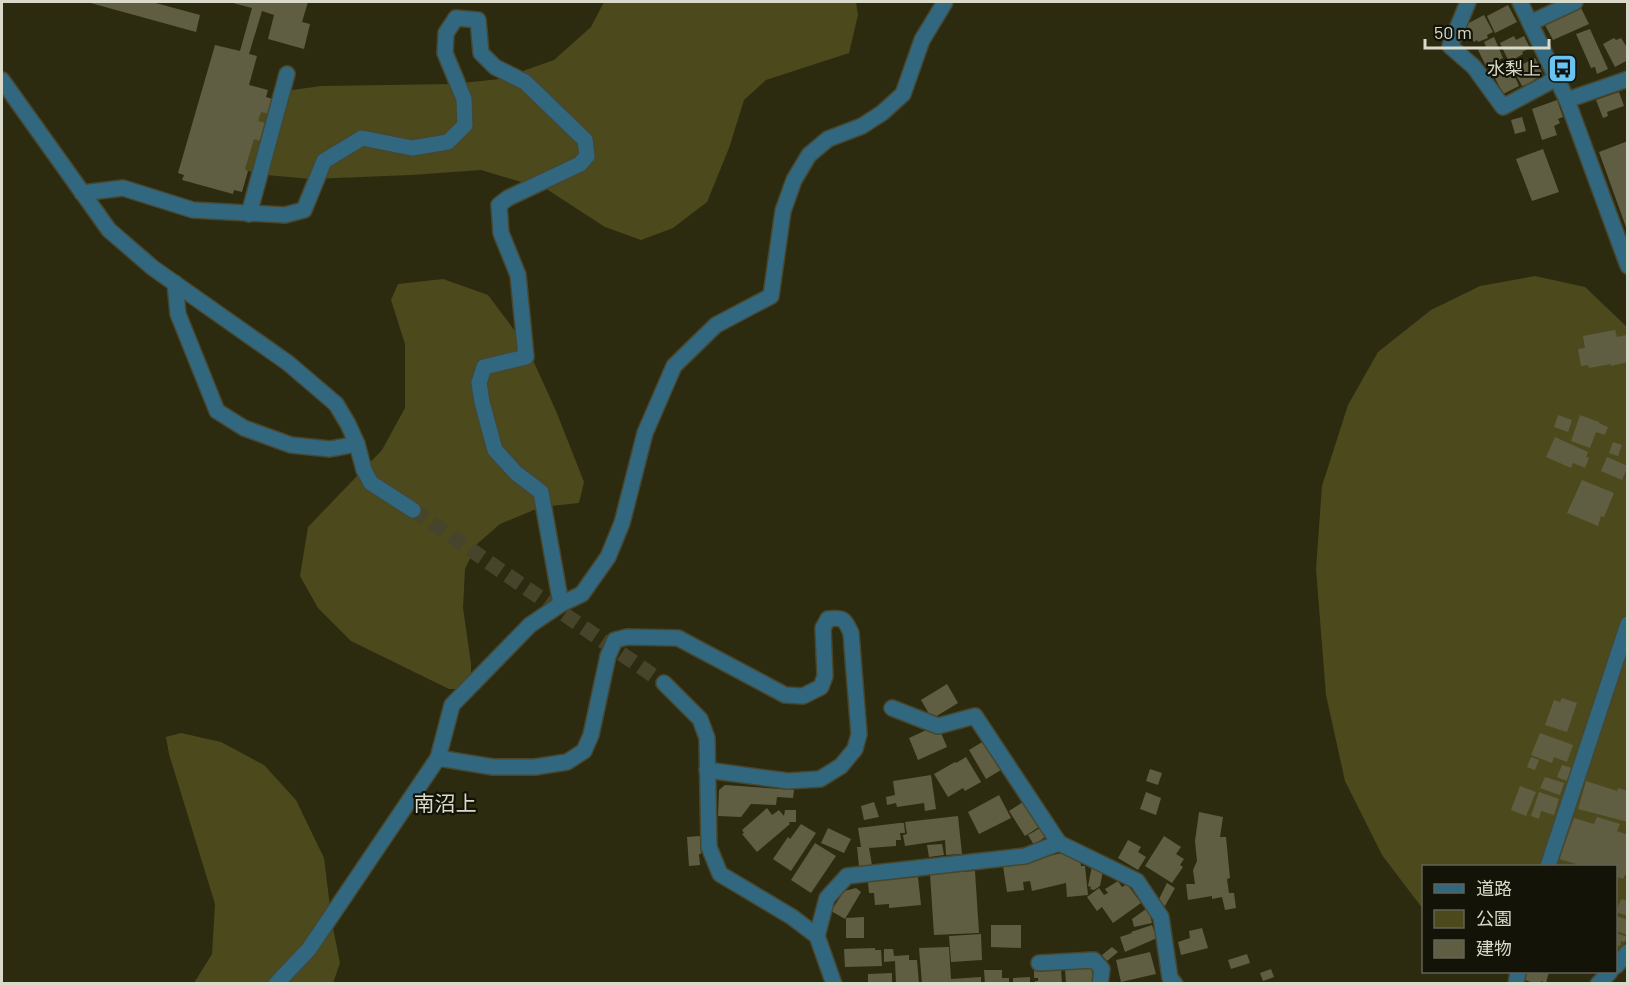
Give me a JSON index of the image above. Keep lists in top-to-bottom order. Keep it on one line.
{"districts":["南沼上"],"places":{"bus stop":["水梨上"]},"legend":["道路","公園","建物"],"scale_bar":"50 m"}
